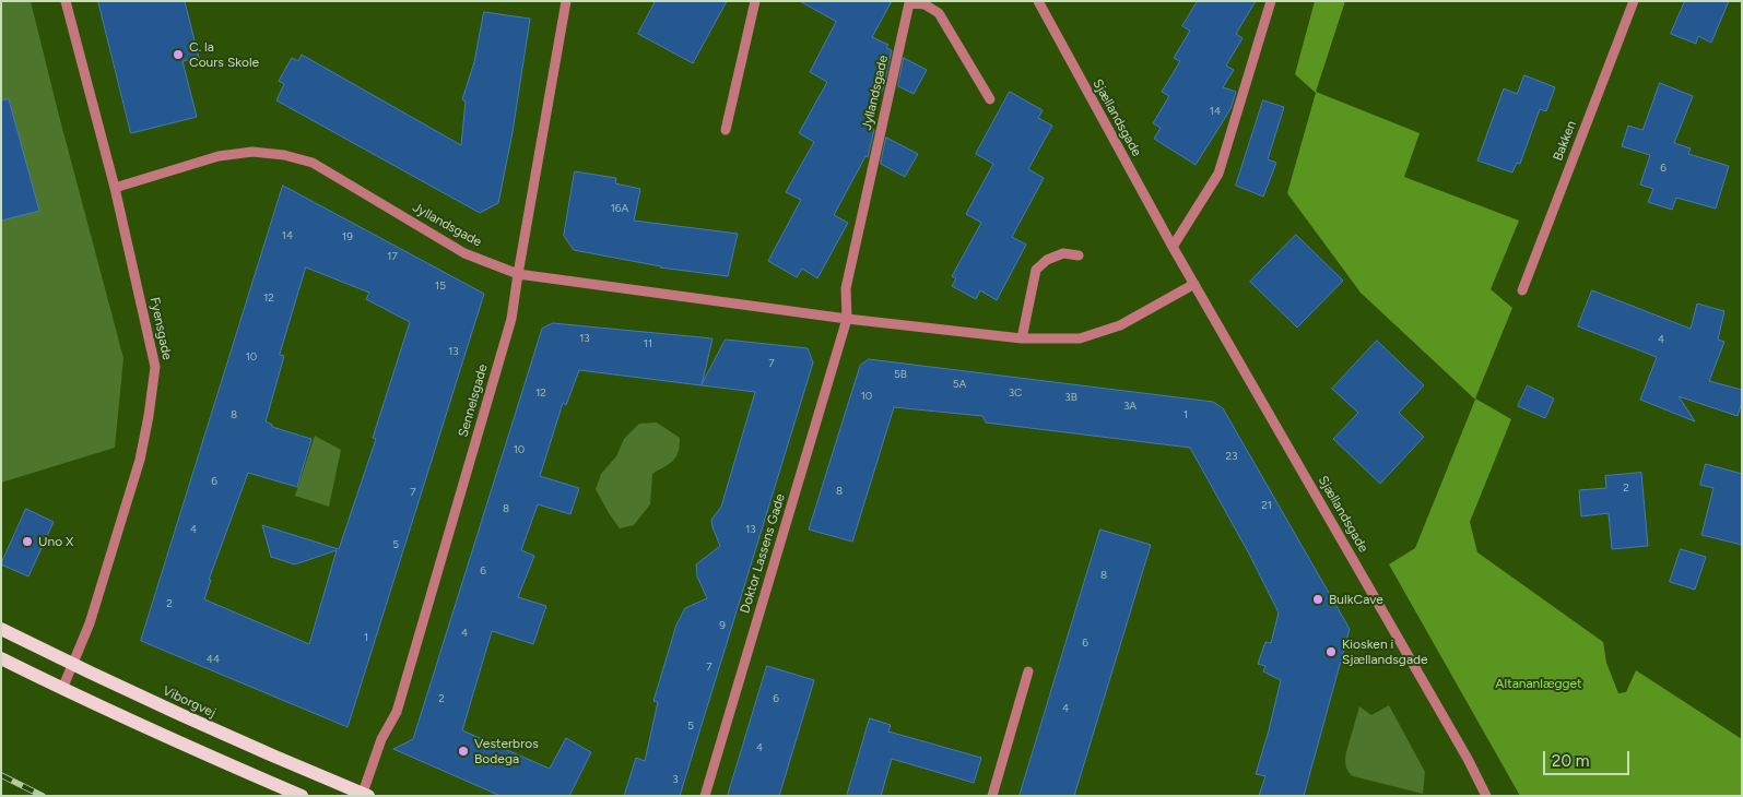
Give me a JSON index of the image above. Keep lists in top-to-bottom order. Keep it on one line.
{"streets":{"main road":["Viborgvej"],"street":["Jyllandsgade","Sjællandsgade","Bakken","Fyensgade","Sennelsgade","Doktor Lassens Gade"]},"crossings":[["Jyllandsgade","Sjællandsgade"],["Jyllandsgade","Fyensgade"],["Jyllandsgade","Sennelsgade"],["Jyllandsgade","Doktor Lassens Gade"],["Fyensgade","Viborgvej"],["Sennelsgade","Viborgvej"]],"parks":["Altananlægget"],"places":["C. la Cours Skole","Uno X","BulkCave","Kiosken i Sjællandsgade","Vesterbros Bodega"],"house_numbers":["14","6","16A","14","19","17","15","12","13","4","11","13","10","7","5B","5A","12","3C","10","3B","3A","8","1","10","23","6","2","8","7","21","8","4","13","5","6","8","2","9","4","1","6","44","7","2","6","4","5","4","3"],"scale_bar":"20 m"}
